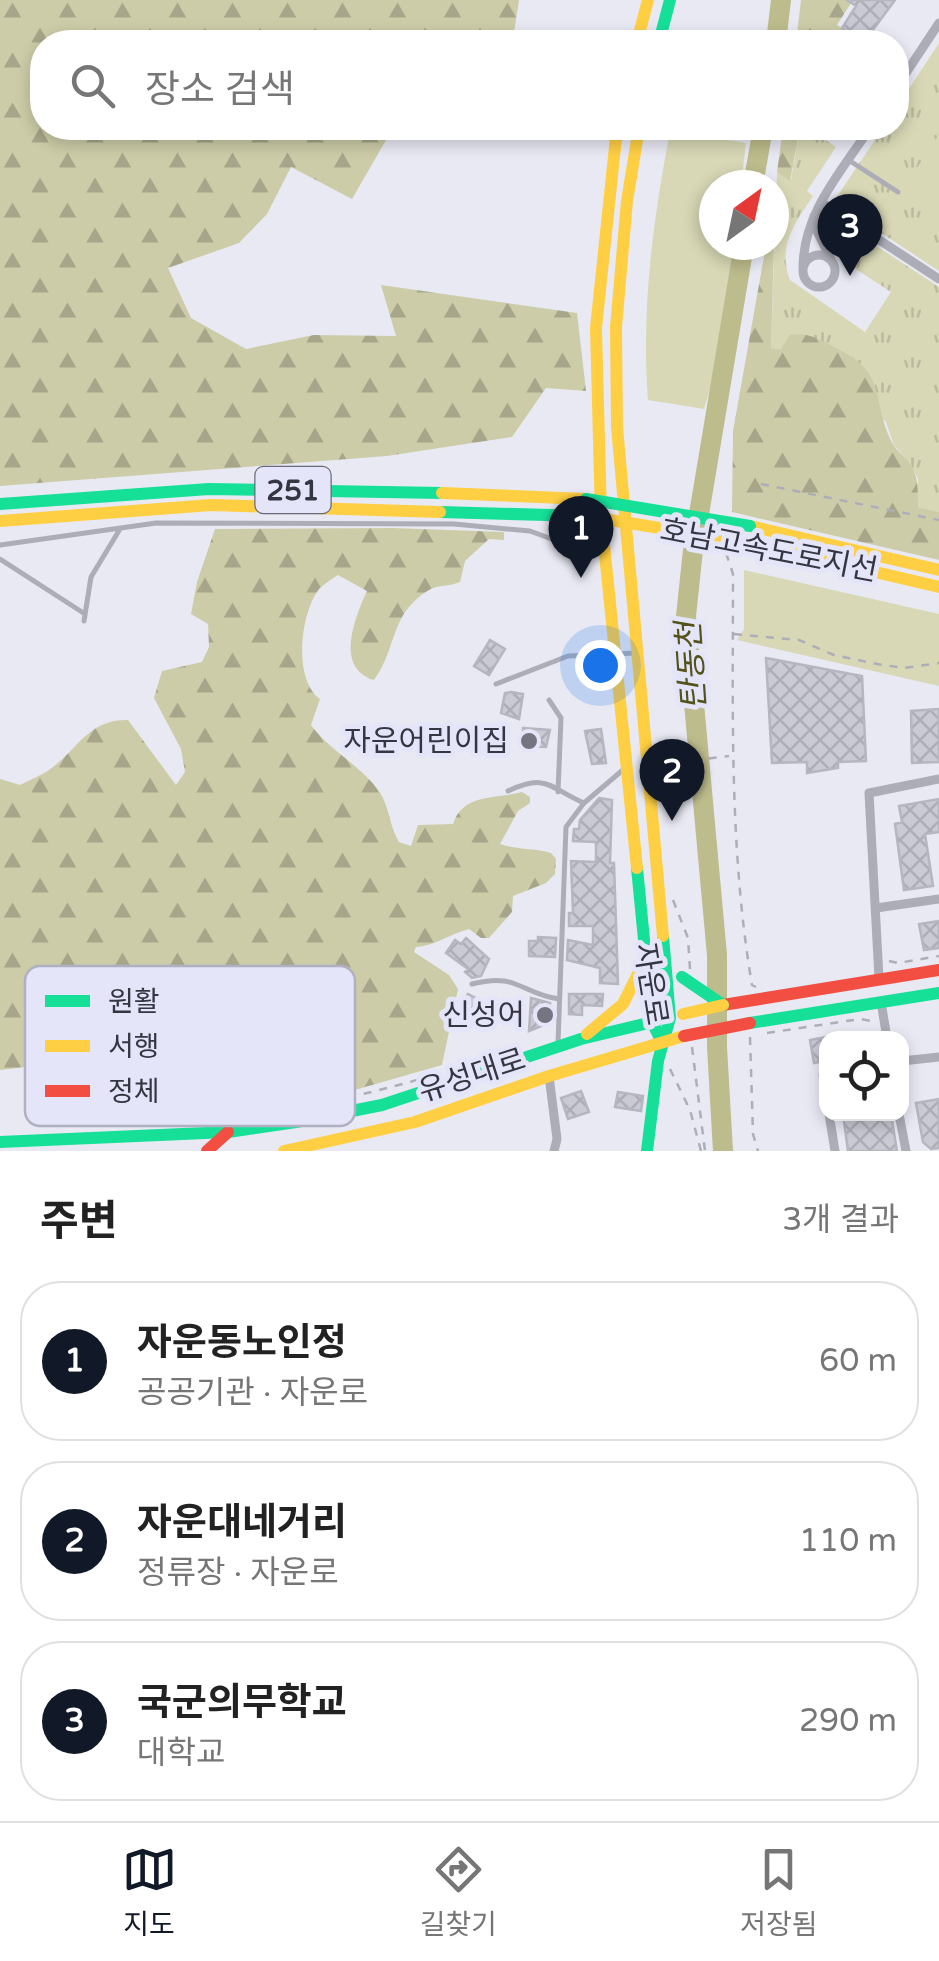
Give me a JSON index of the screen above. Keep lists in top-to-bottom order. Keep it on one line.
{"streets":{"main road":["251","호남고속도로지선","자운로","유성대로"]},"crossings":[["자운로","유성대로"]],"water":["탄동천"],"places":["자운어린이집","신성어"],"legend":["원활","서행","정체"],"north":"top right","page":{"search":"장소 검색","pins":["3","1","2"],"heading":["주변","3개 결과"],"list":[{"mark":"1","name":"자운동노인정","note":"공공기관 · 자운로","value":"60 m"},{"mark":"2","name":"자운대네거리","note":"정류장 · 자운로","value":"110 m"},{"mark":"3","name":"국군의무학교","note":"대학교","value":"290 m"}],"nav":["지도","길찾기","저장됨"]}}
